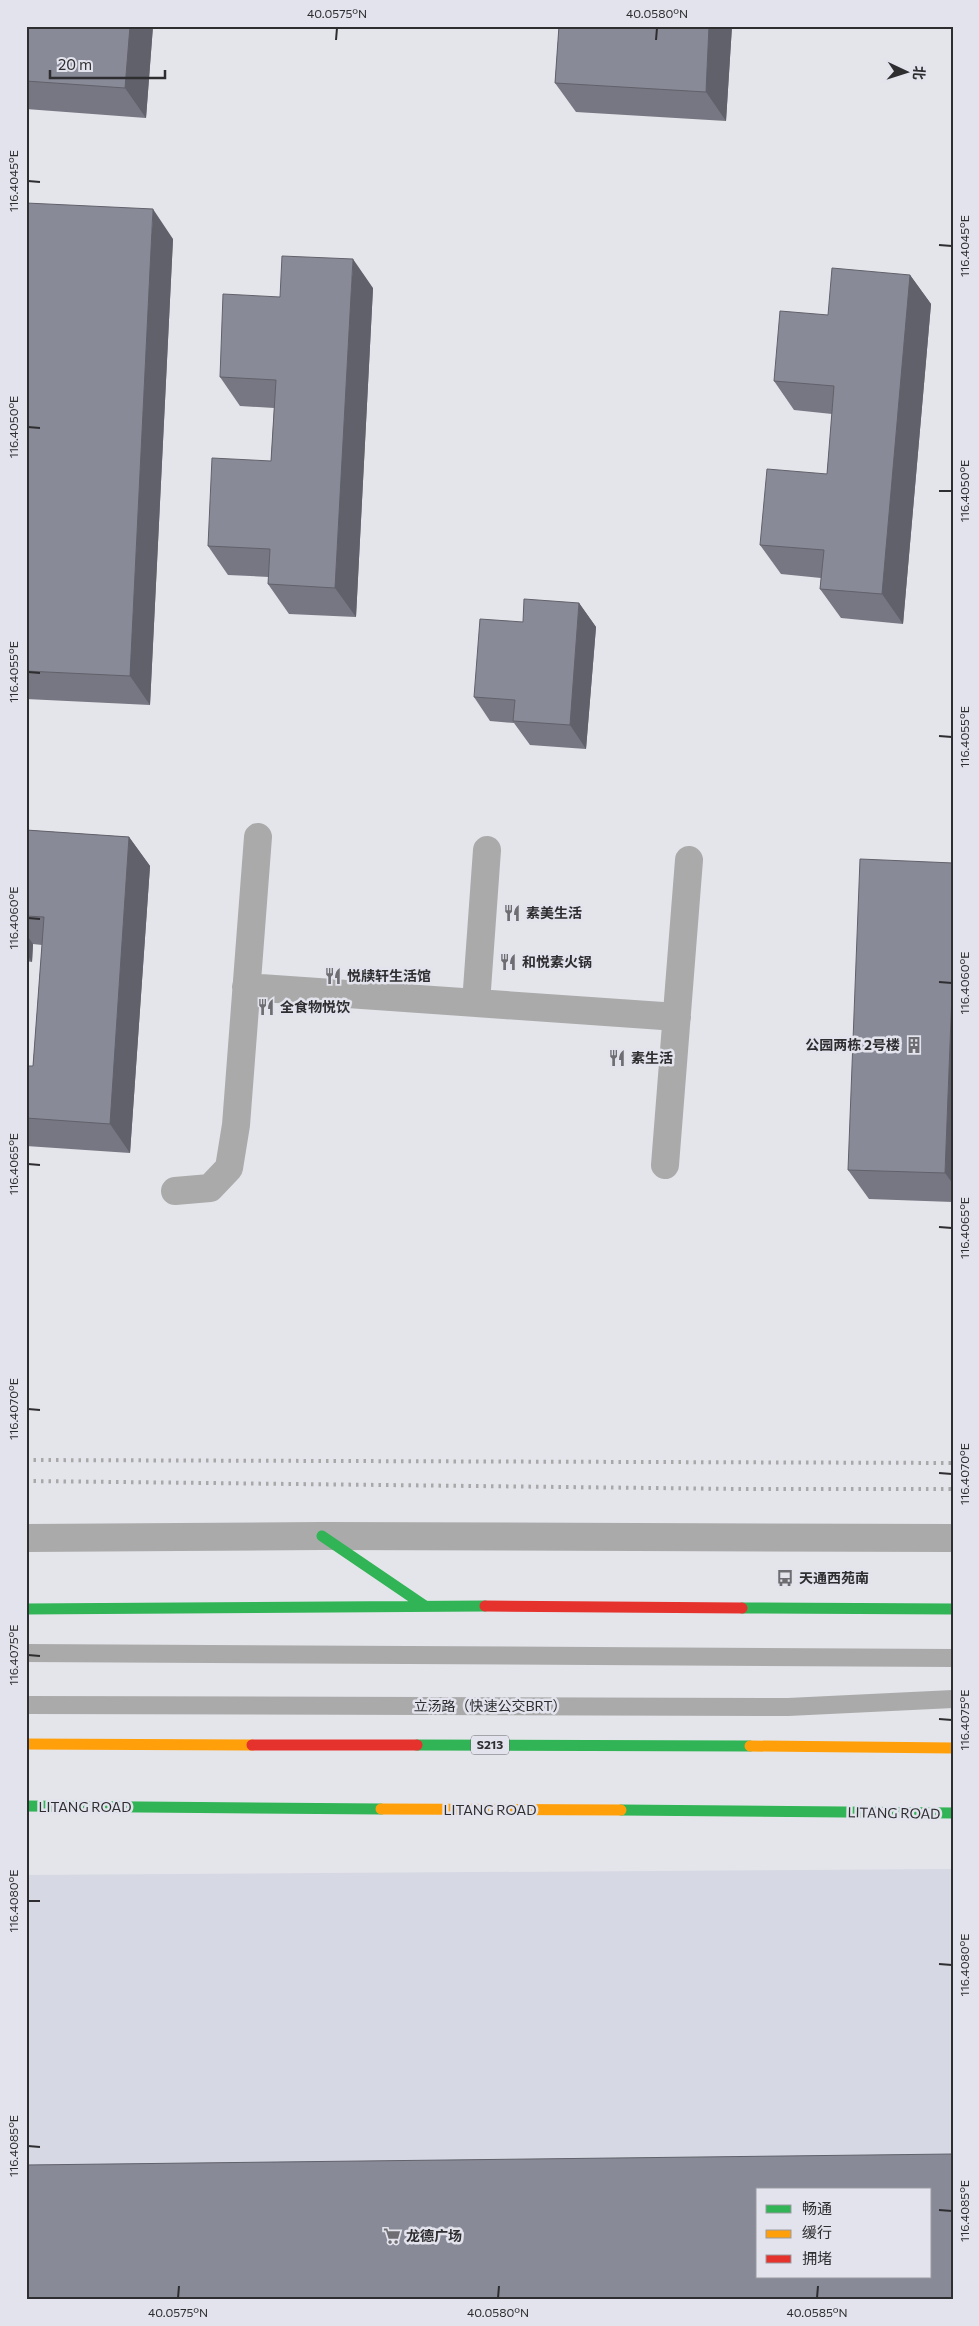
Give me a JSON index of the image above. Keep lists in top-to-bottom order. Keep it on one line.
{"streets":{"main road":["S213","LITANG ROAD"],"lane":["立汤路（快速公交BRT）"]},"places":{"restaurant":["素美生活","和悦素火锅","悦牍轩生活馆","全食物悦饮","素生活"],"building":["公园两栋 2号楼"],"bus stop":["天通西苑南"],"supermarket":["龙德广场"]},"legend":["畅通","缓行","拥堵"],"scale_bar":"20 m","north":"right","coordinates":["40.0575°N","40.0580°N","116.4045°E","116.4050°E","116.4055°E","116.4060°E","116.4065°E","116.4070°E","116.4075°E","116.4080°E","116.4085°E","40.0585°N"]}
